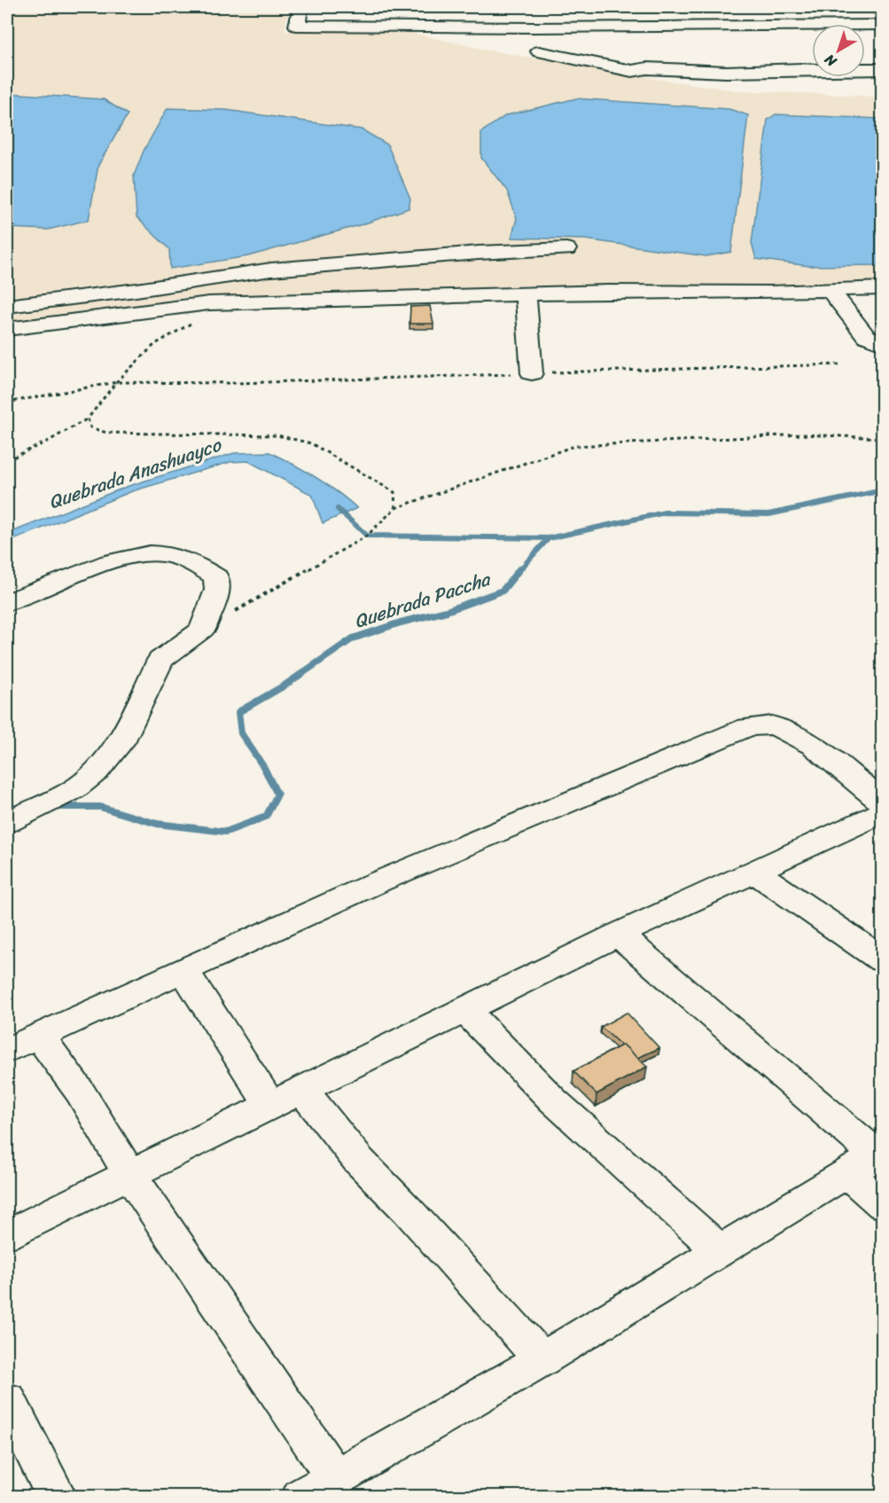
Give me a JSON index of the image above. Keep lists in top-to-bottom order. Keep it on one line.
{"water":["Quebrada Anashuayco","Quebrada Paccha"],"north":"bottom left"}
